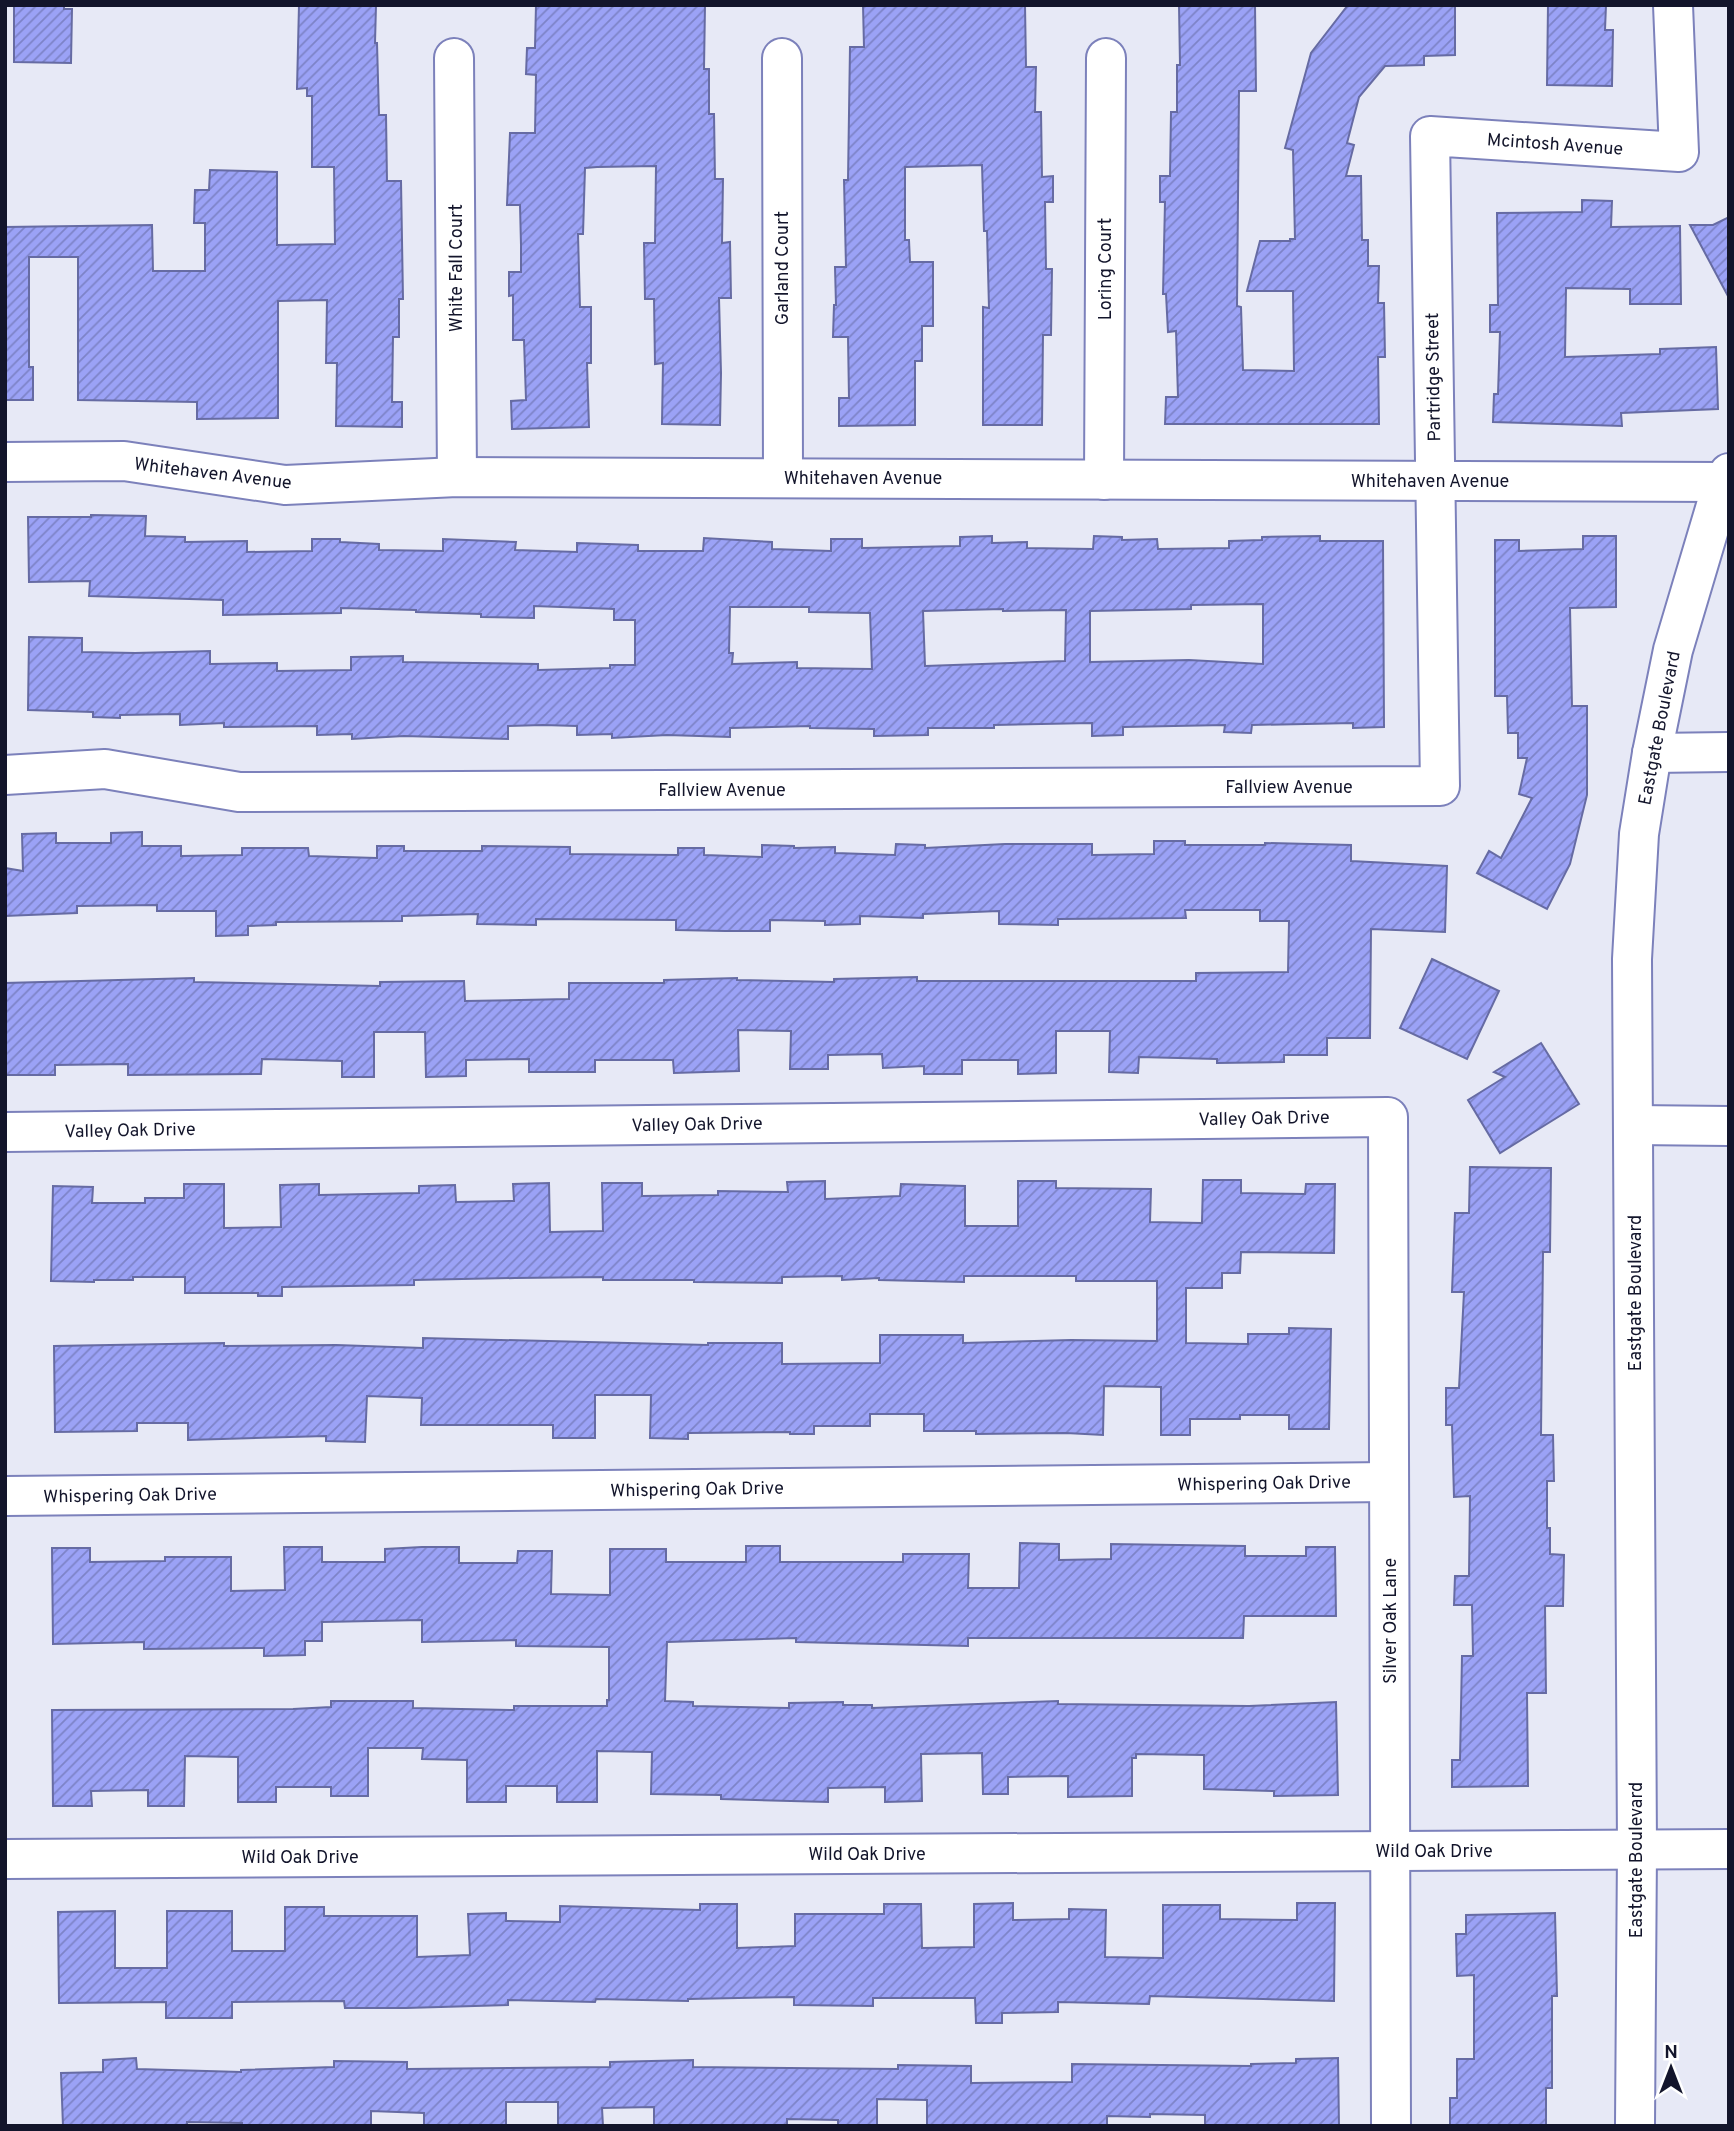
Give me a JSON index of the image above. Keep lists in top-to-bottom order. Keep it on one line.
{"streets":{"street":["Mcintosh Avenue","White Fall Court","Garland Court","Loring Court","Partridge Street","Whitehaven Avenue","Eastgate Boulevard","Fallview Avenue","Valley Oak Drive","Whispering Oak Drive","Silver Oak Lane","Wild Oak Drive"]},"crossings":[["Mcintosh Avenue","Partridge Street"],["White Fall Court","Whitehaven Avenue"],["Garland Court","Whitehaven Avenue"],["Loring Court","Whitehaven Avenue"],["Partridge Street","Whitehaven Avenue"],["Partridge Street","Fallview Avenue"],["Whitehaven Avenue","Eastgate Boulevard"],["Eastgate Boulevard","Wild Oak Drive"],["Valley Oak Drive","Silver Oak Lane"],["Whispering Oak Drive","Silver Oak Lane"],["Silver Oak Lane","Wild Oak Drive"]],"north":"top"}
